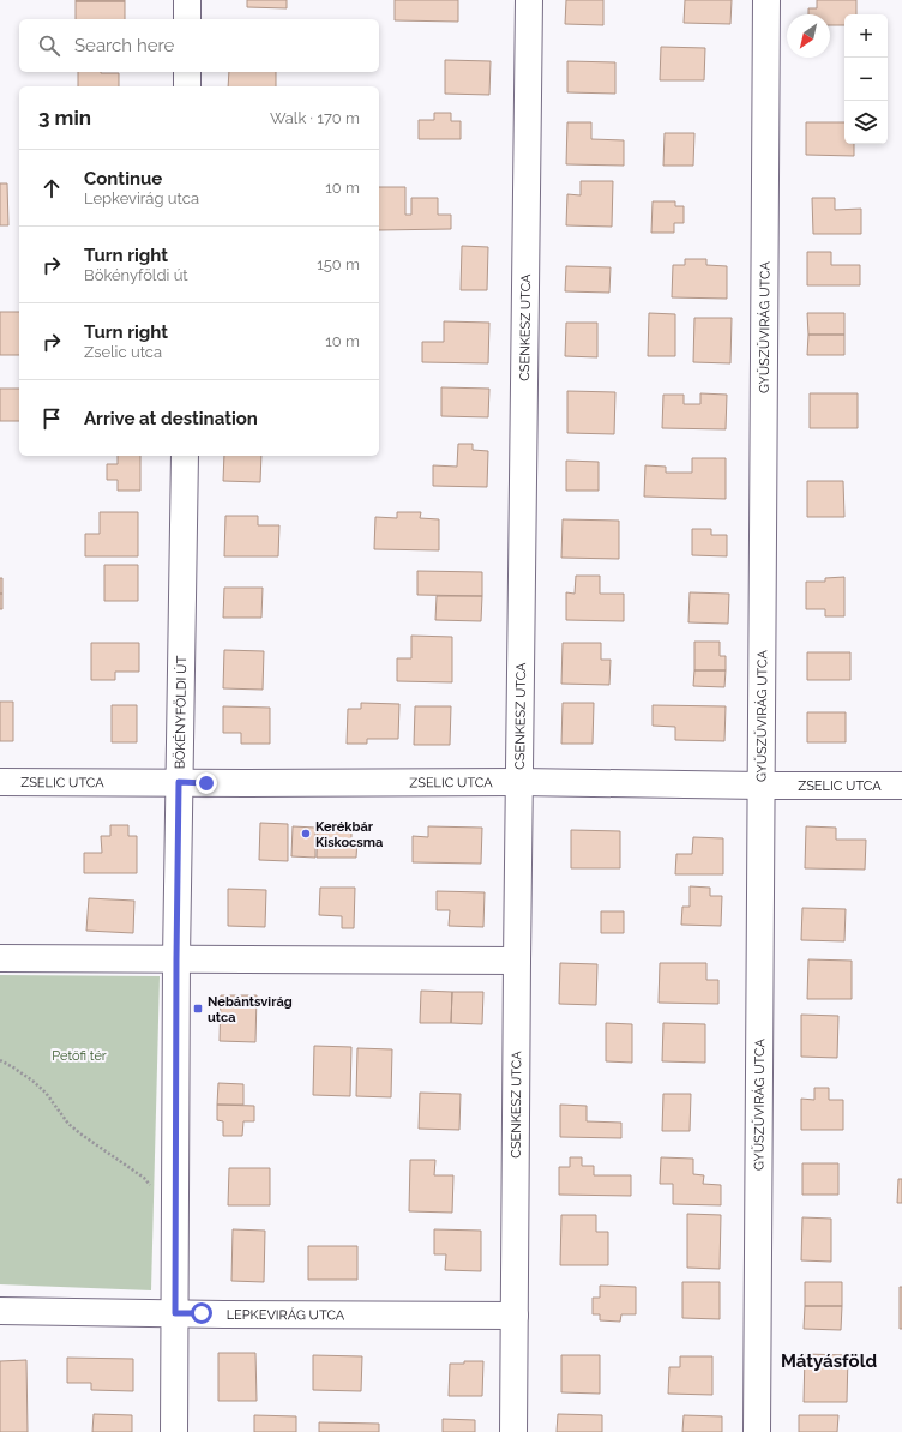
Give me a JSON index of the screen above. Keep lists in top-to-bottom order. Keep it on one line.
{"streets":{"street":["CSENKESZ UTCA","GYŰSZŰVIRÁG UTCA","BÖKÉNYFÖLDI ÚT","ZSELIC UTCA","LEPKEVIRÁG UTCA"]},"crossings":[["CSENKESZ UTCA","ZSELIC UTCA"],["CSENKESZ UTCA","LEPKEVIRÁG UTCA"],["GYŰSZŰVIRÁG UTCA","ZSELIC UTCA"],["BÖKÉNYFÖLDI ÚT","ZSELIC UTCA"],["BÖKÉNYFÖLDI ÚT","LEPKEVIRÁG UTCA"]],"districts":["Mátyásföld"],"parks":["Petőfi tér"],"places":{"other":["Kerékbár Kiskocsma"],"transit":["Nebántsvirág utca"]},"north":"bottom left","page":{"map_buttons":["+","−"],"search":"Search here","heading":["3 min","Walk · 170 m"],"list":[["Continue","Lepkevirág utca","10 m"],["Turn right","Bökényföldi út","150 m"],["Turn right","Zselic utca","10 m"],"Arrive at destination"]}}
